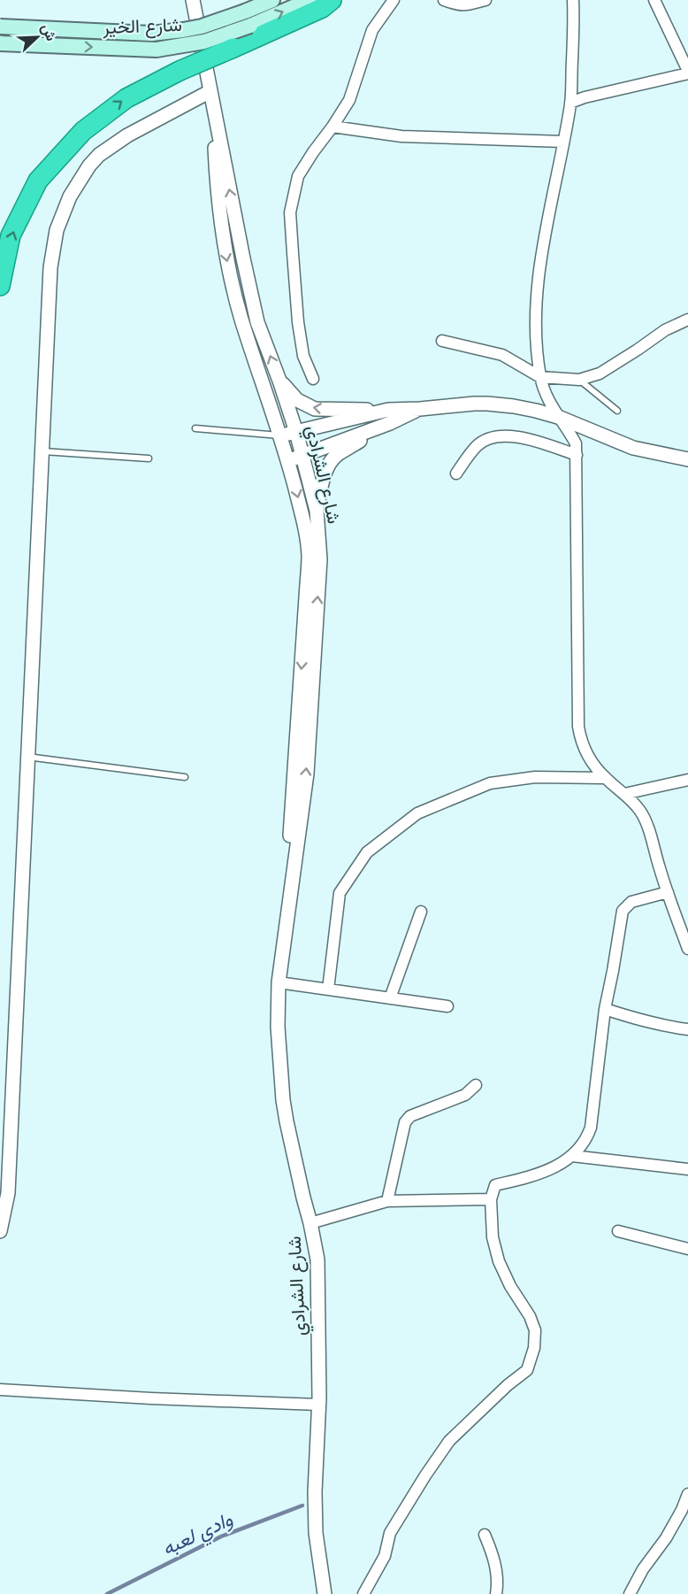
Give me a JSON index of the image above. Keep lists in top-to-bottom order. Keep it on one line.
{"streets":{"main road":["شارع الخير"],"street":["شارع الشرادي"]},"water":["وادي لعبه"],"north":"top right"}
